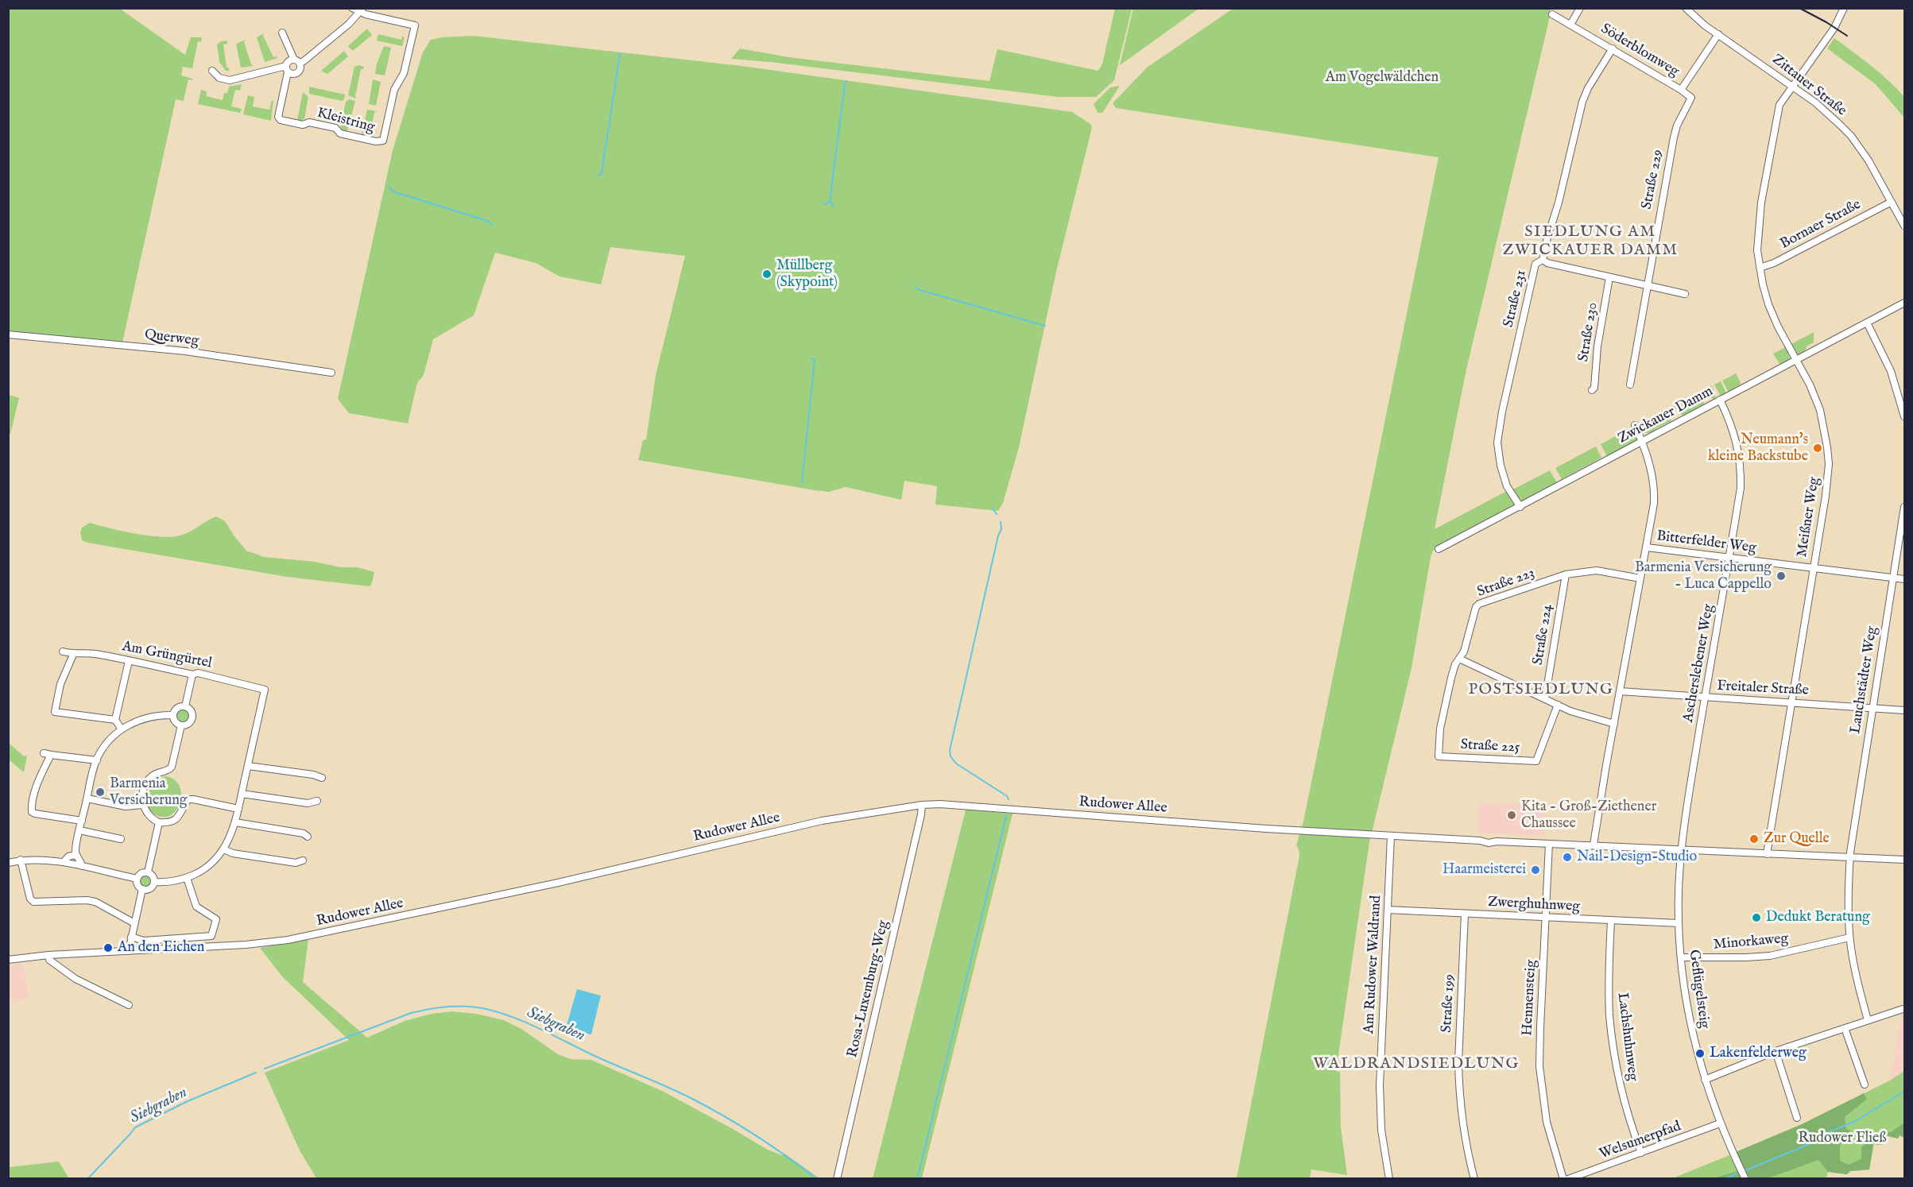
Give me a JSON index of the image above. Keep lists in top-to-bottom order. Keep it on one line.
{"streets":{"street":["Söderblomweg","Zittauer Straße","Kleistring","Straße 229","Bornaer Straße","Straße 231","Straße 230","Querweg","Zwickauer Damm","Meißner Weg","Bitterfelder Weg","Straße 223","Straße 224","Am Grüngürtel","Ascherslebener Weg","Lauchstädter Weg","Freitaler Straße","Straße 225","Rudower Allee","Zwerghuhnweg","Minorkaweg","Am Rudower Waldrand","Rosa-Luxemburg-Weg","Geflügelsteig","Hennensteig","Straße 199","Lachshuhnweg","Welsumerpfad"]},"crossings":[["Söderblomweg","Straße 229"],["Söderblomweg","Straße 231"],["Zittauer Straße","Bornaer Straße"],["Zittauer Straße","Meißner Weg"],["Bornaer Straße","Meißner Weg"],["Straße 231","Zwickauer Damm"],["Zwickauer Damm","Meißner Weg"],["Zwickauer Damm","Ascherslebener Weg"],["Meißner Weg","Bitterfelder Weg"],["Meißner Weg","Freitaler Straße"],["Meißner Weg","Rudower Allee"],["Bitterfelder Weg","Ascherslebener Weg"],["Bitterfelder Weg","Lauchstädter Weg"],["Straße 223","Straße 224"],["Straße 223","Straße 225"],["Ascherslebener Weg","Freitaler Straße"],["Ascherslebener Weg","Rudower Allee"],["Ascherslebener Weg","Geflügelsteig"],["Lauchstädter Weg","Freitaler Straße"],["Lauchstädter Weg","Rudower Allee"],["Lauchstädter Weg","Minorkaweg"],["Rudower Allee","Am Rudower Waldrand"],["Rudower Allee","Rosa-Luxemburg-Weg"],["Rudower Allee","Geflügelsteig"],["Rudower Allee","Hennensteig"],["Zwerghuhnweg","Am Rudower Waldrand"],["Zwerghuhnweg","Geflügelsteig"],["Zwerghuhnweg","Hennensteig"],["Zwerghuhnweg","Straße 199"],["Zwerghuhnweg","Lachshuhnweg"],["Minorkaweg","Geflügelsteig"],["Geflügelsteig","Welsumerpfad"],["Lachshuhnweg","Welsumerpfad"]],"districts":["SIEDLUNG AM ZWICKAUER DAMM","POSTSIEDLUNG","WALDRANDSIEDLUNG"],"water":["Siebgraben"],"parks":["Am Vogelwäldchen","Rudower Fließ"],"places":["Müllberg (Skypoint)","Neumann's kleine Backstube","Barmenia Versicherung - Luca Cappello","Barmenia Versicherung","Kita - Groß-Ziethener Chaussee","Zur Quelle","Nail-Design-Studio","Haarmeisterei","Dedukt Beratung","An den Eichen","Lakenfelderweg"]}
